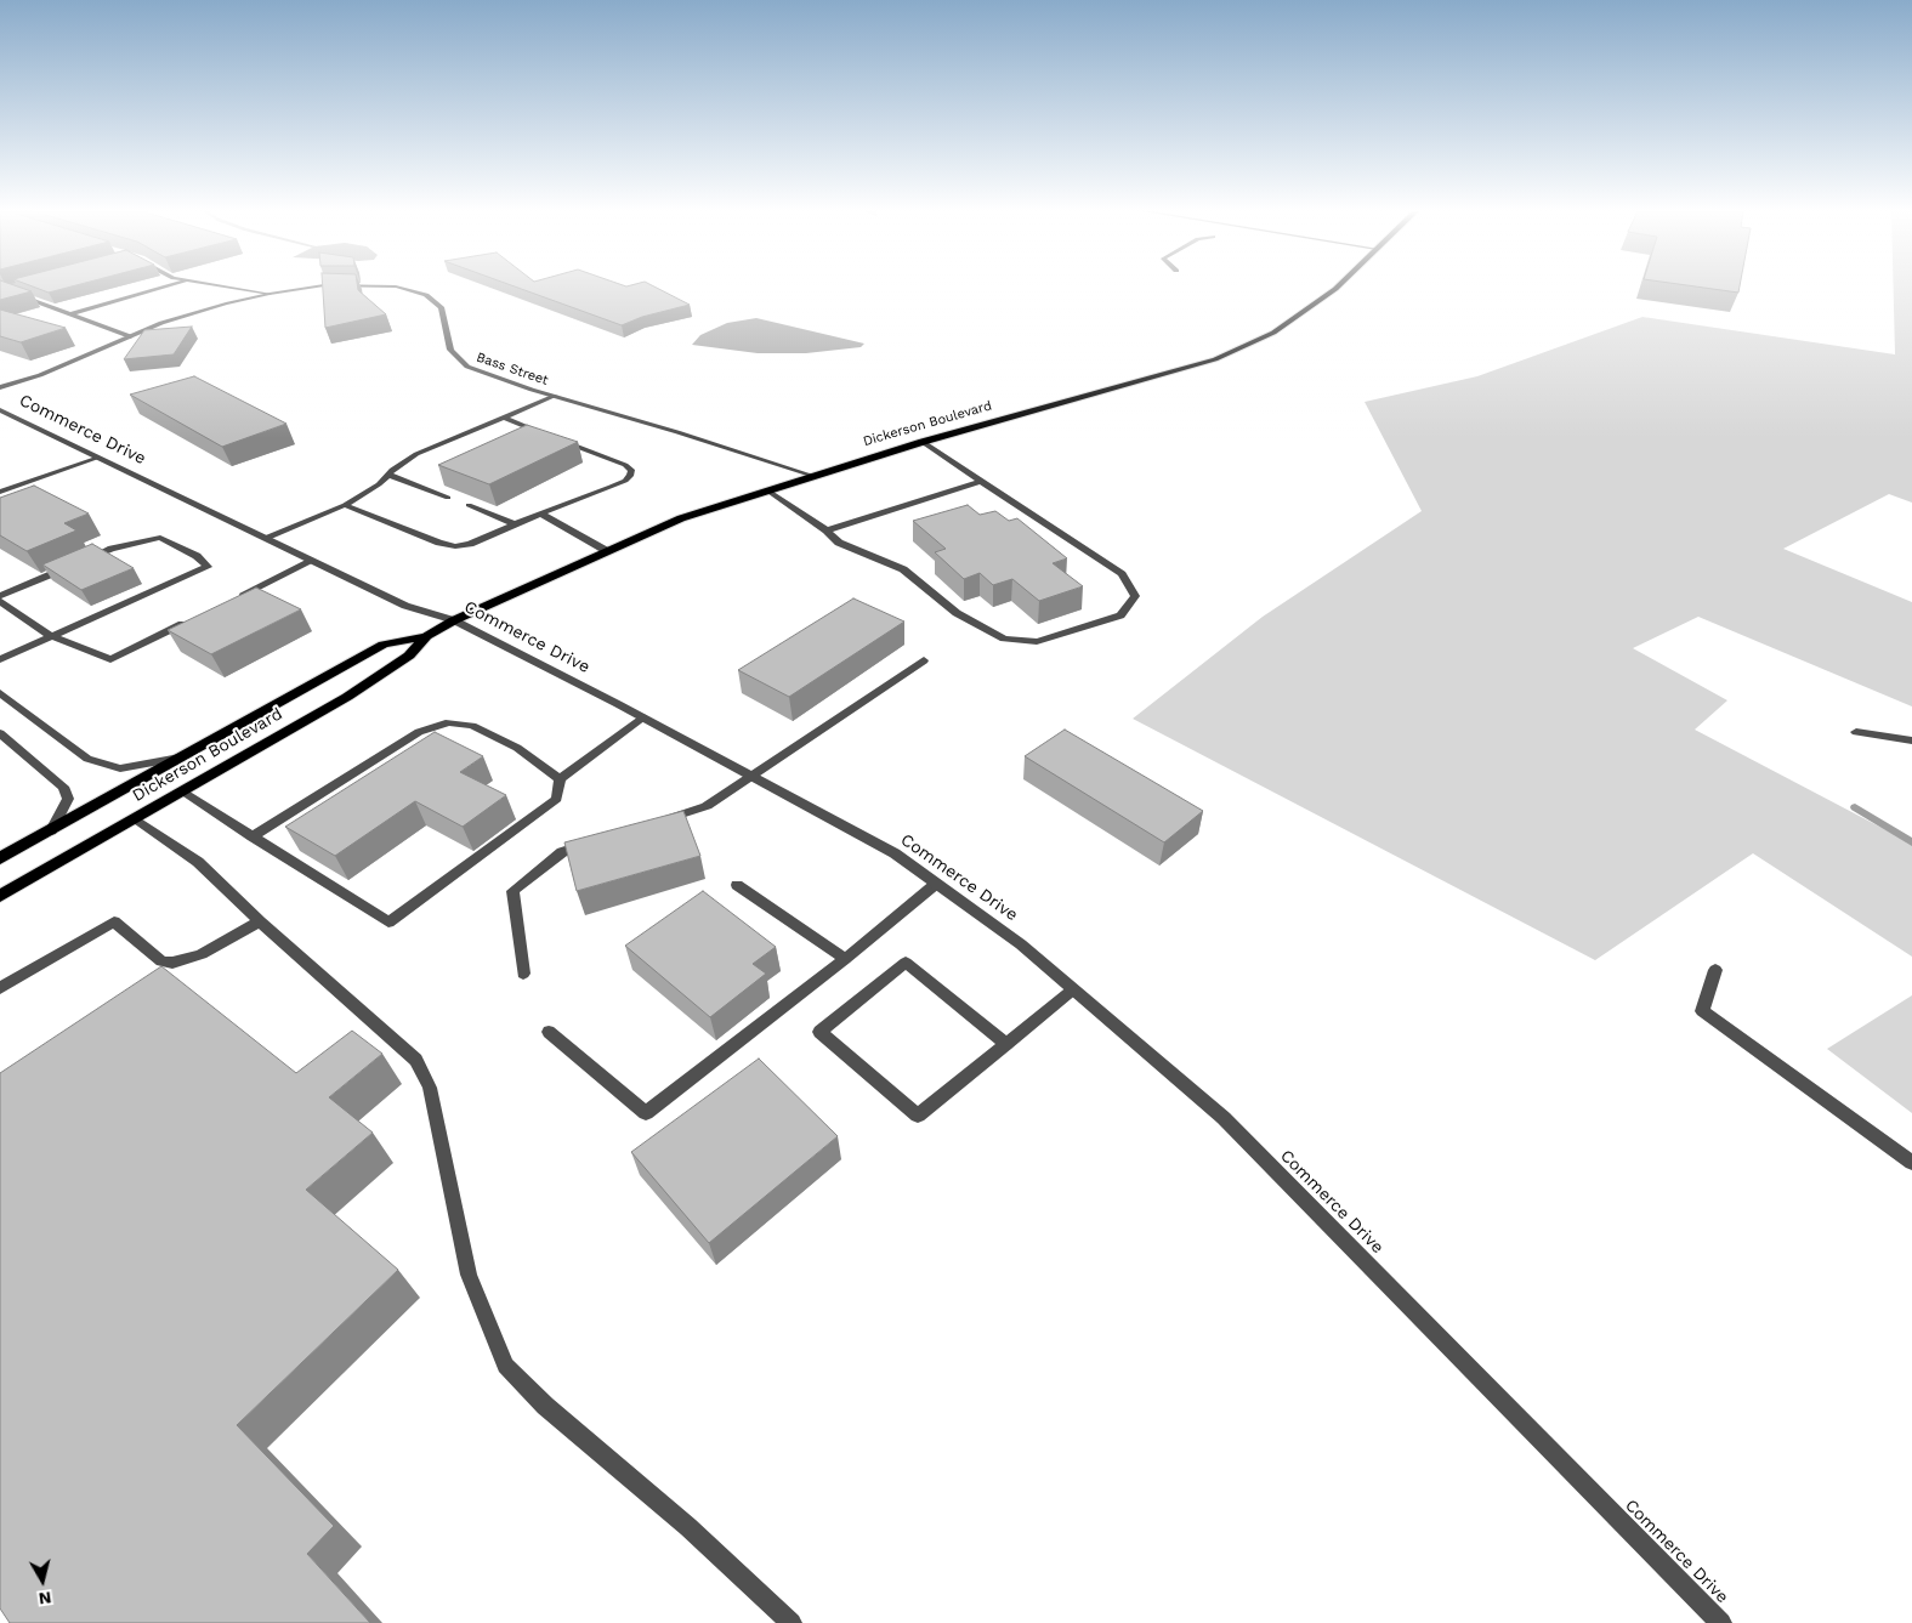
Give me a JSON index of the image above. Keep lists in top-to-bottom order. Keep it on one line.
{"streets":{"main road":["Dickerson Boulevard"],"street":["Bass Street","Commerce Drive"]},"crossings":[["Bass Street","Dickerson Boulevard"],["Dickerson Boulevard","Commerce Drive"]],"north":"bottom"}
